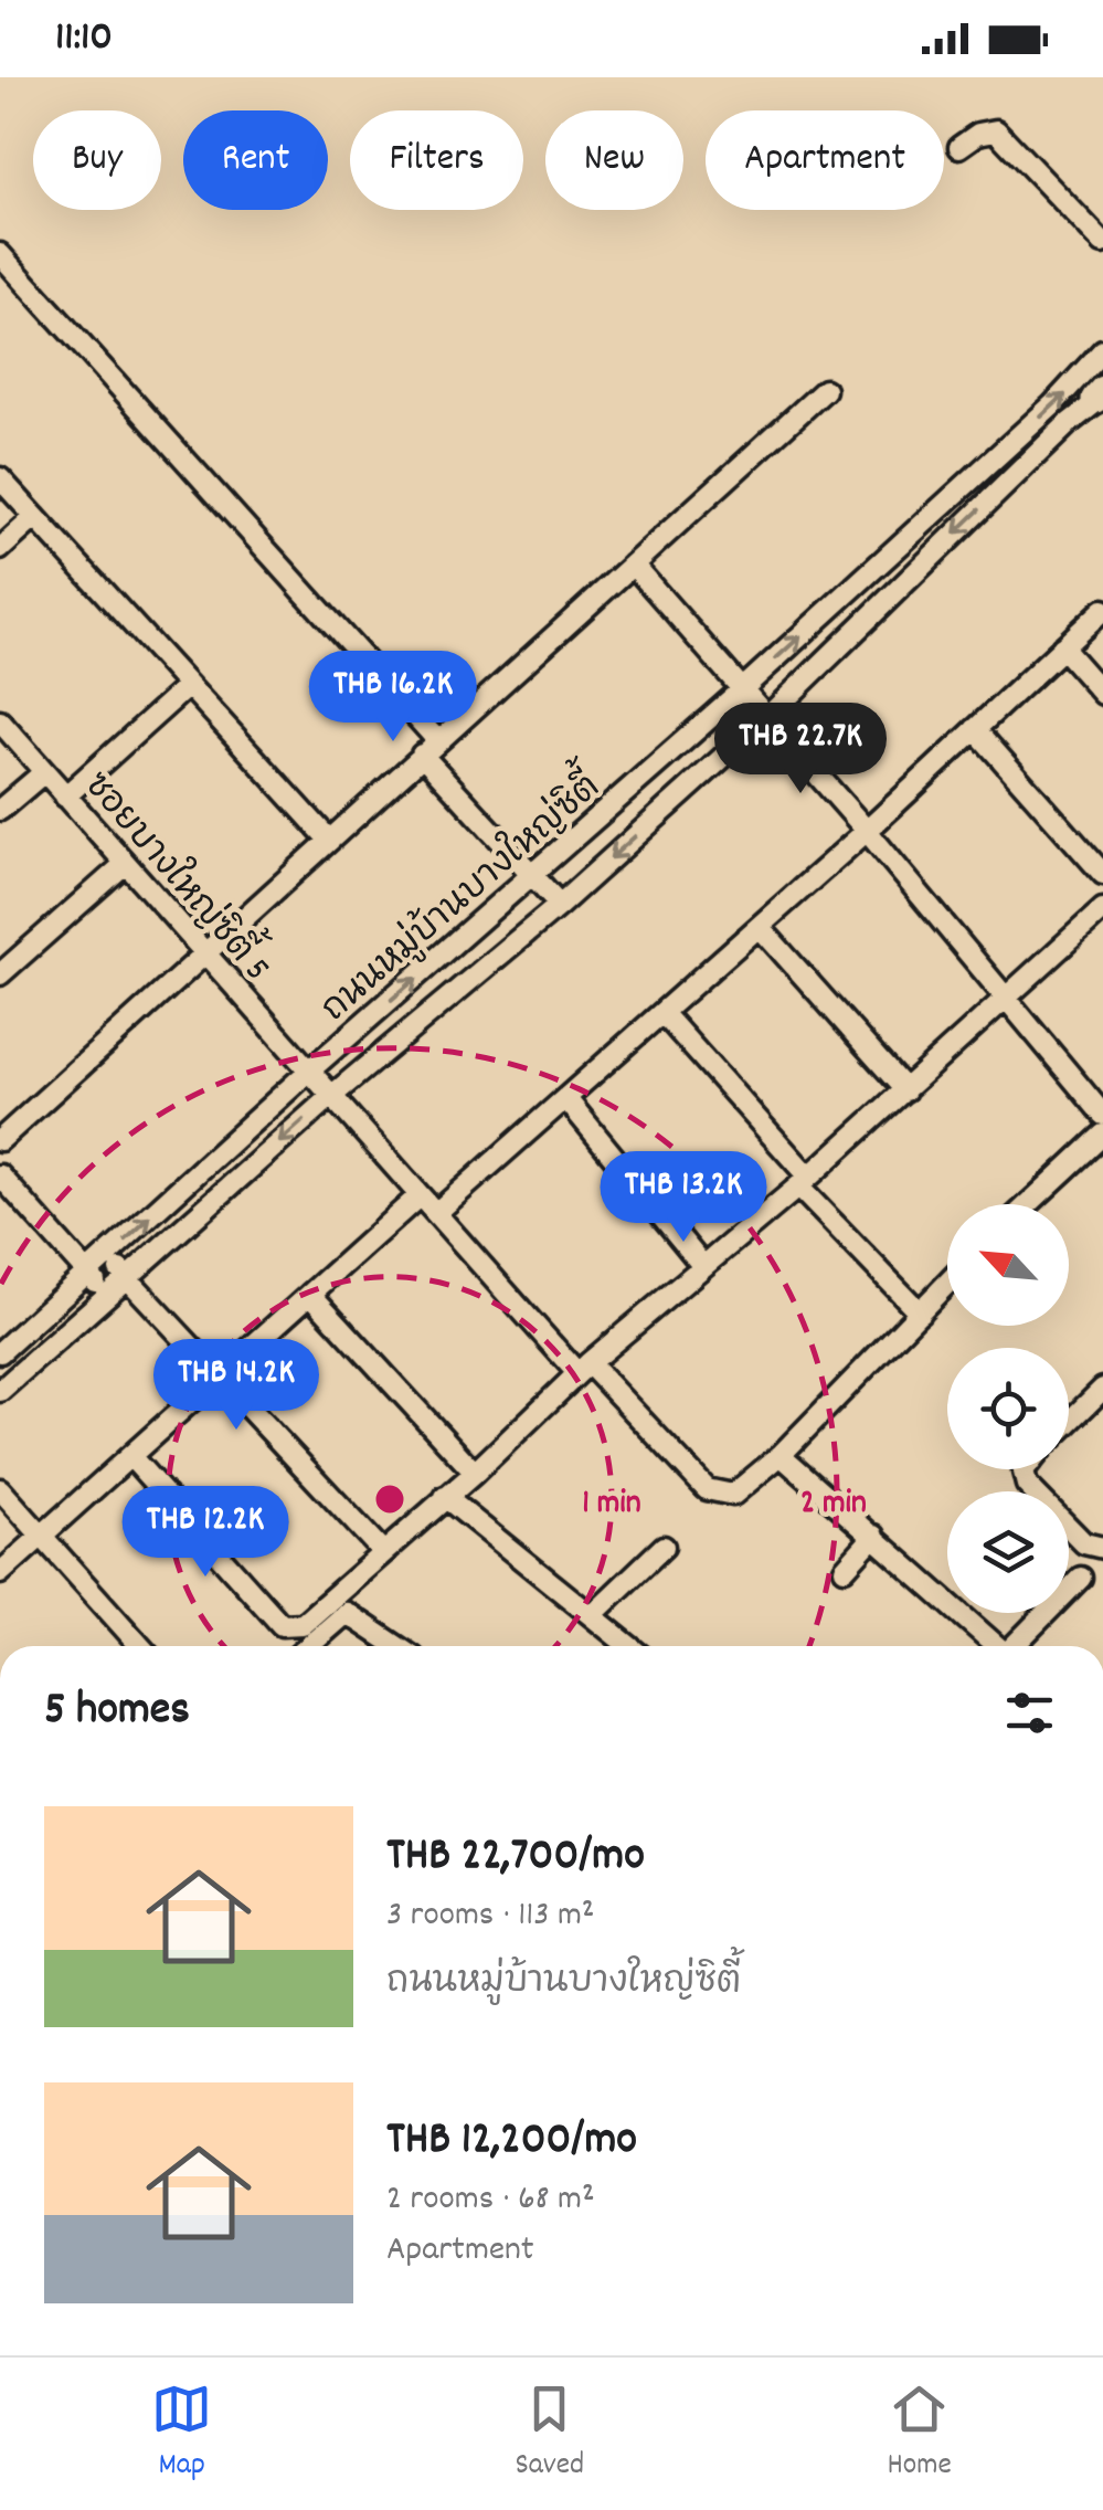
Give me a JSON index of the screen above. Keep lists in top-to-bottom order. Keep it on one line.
{"streets":{"street":["ซอยบางใหญ่ซิตี้ 5","ถนนหมู่บ้านบางใหญ่ซิตี้"]},"crossings":[["ซอยบางใหญ่ซิตี้ 5","ถนนหมู่บ้านบางใหญ่ซิตี้"]],"north":"top left","page":{"status":"11:10","chip":["Buy","Rent","Filters","New","Apartment"],"price":["THB 16.2K","THB 22.7K","THB 13.2K","THB 14.2K","THB 12.2K"],"heading":"5 homes","list":[{"name":"THB 22,700/mo","note":"3 rooms · 113 m² · ถนนหมู่บ้านบางใหญ่ซิตี้"},{"name":"THB 12,200/mo","note":"2 rooms · 68 m² · Apartment"}],"tabs":["Map","Saved","Home"]},"rings":["1 min","2 min"]}
